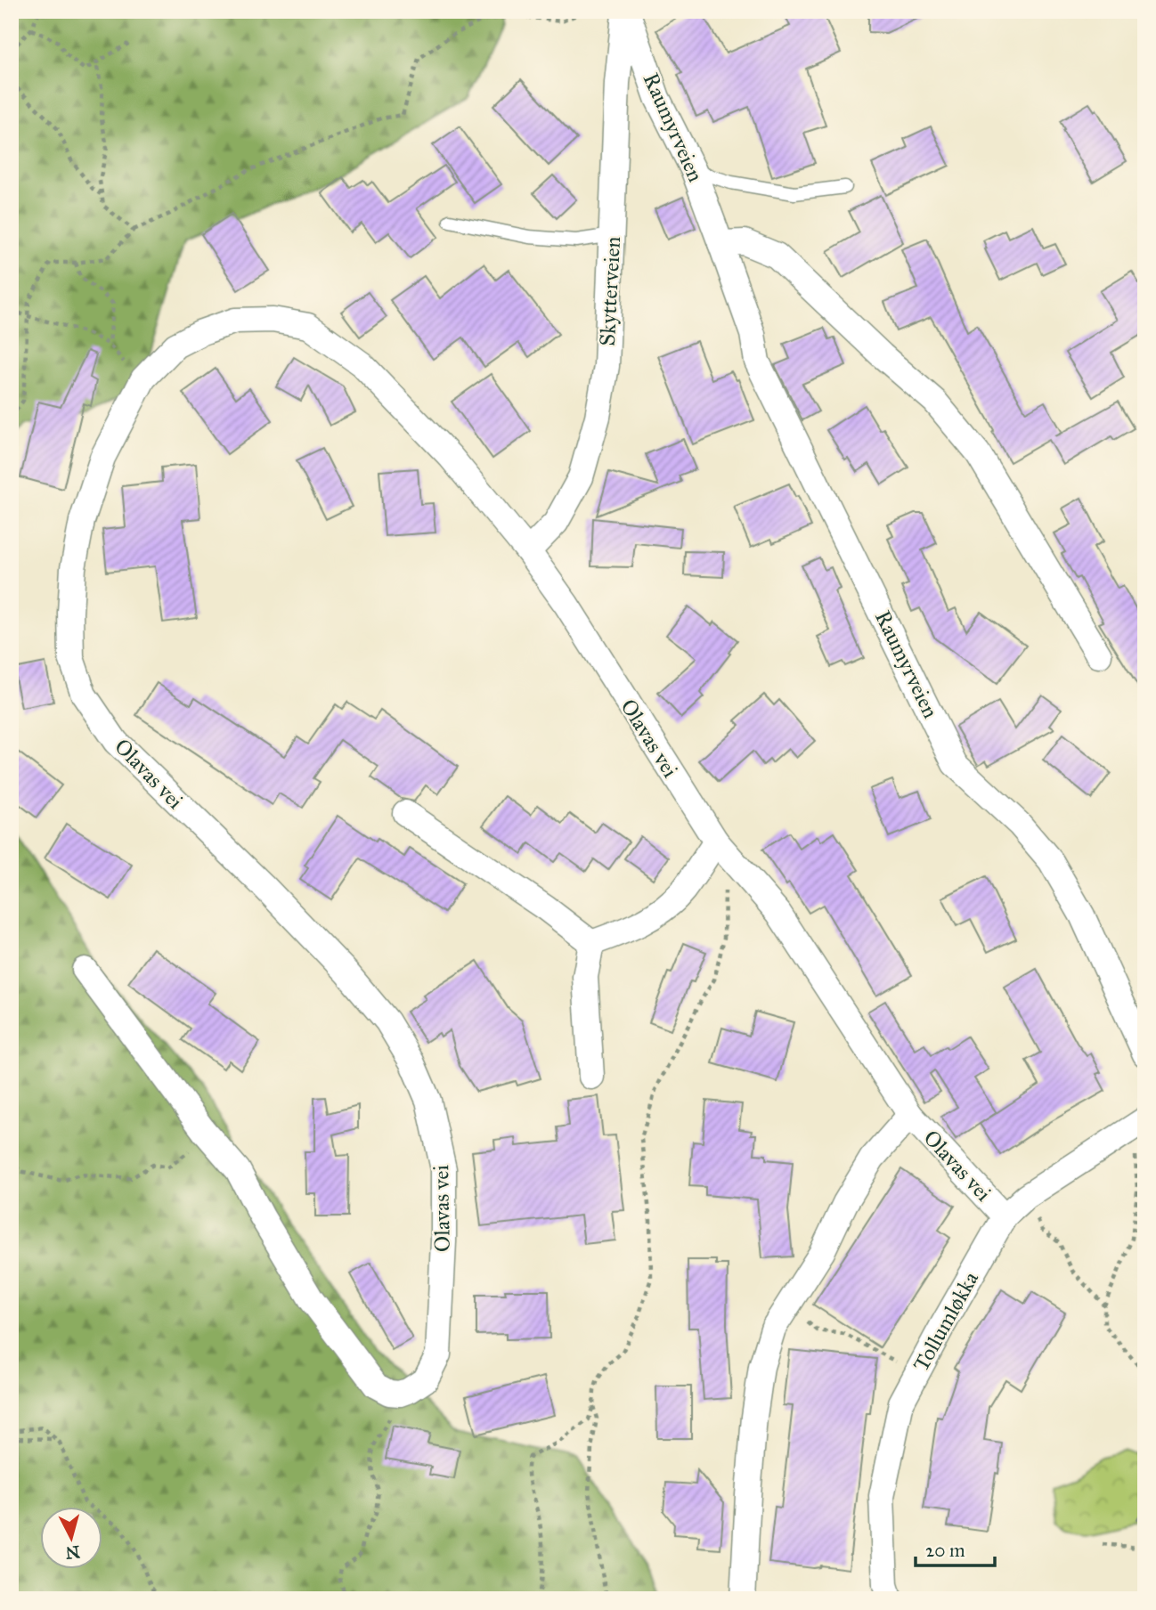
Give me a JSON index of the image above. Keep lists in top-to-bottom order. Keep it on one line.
{"streets":{"street":["Raumyrveien","Skytterveien","Olavas vei","Tollumløkka"]},"crossings":[["Raumyrveien","Skytterveien"],["Skytterveien","Olavas vei"],["Olavas vei","Tollumløkka"]],"scale_bar":"20 m","north":"bottom"}
